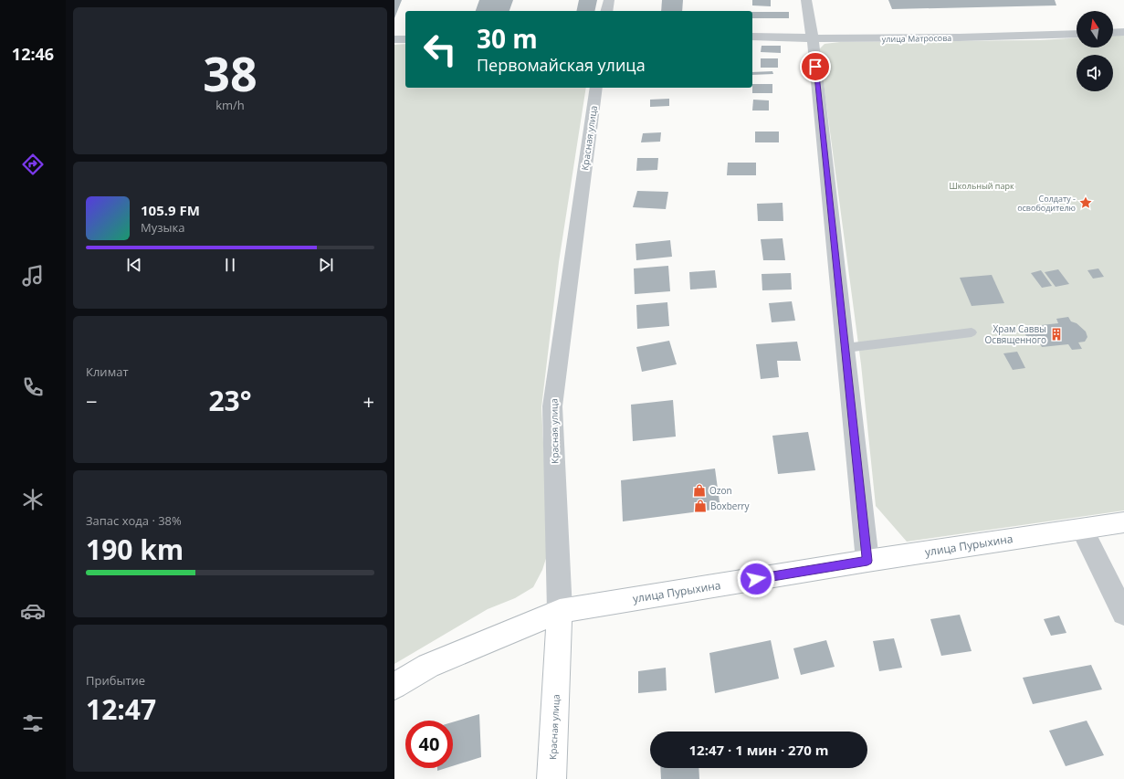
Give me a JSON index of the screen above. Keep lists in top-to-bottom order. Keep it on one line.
{"streets":{"street":["улица Матросова","Красная улица","улица Пурыхина"]},"crossings":[["Красная улица","улица Пурыхина"]],"parks":["Школьный парк"],"places":{"place":["Солдату - освободителю"],"building":["Храм Саввы Освященного"],"shop":["Ozon","Boxberry"]},"north":"top","page":{"tabs":"12:46","tile":[["38","km/h"],"Климат",["Запас хода · 38%","190 km"],["Прибытие","12:47"]],"turn":["30 m","Первомайская улица"],"song":["105.9 FM","Музыка"],"heat":["−","23°","+"],"limit":"40","trip":"12:47 · 1 мин · 270 m"}}
